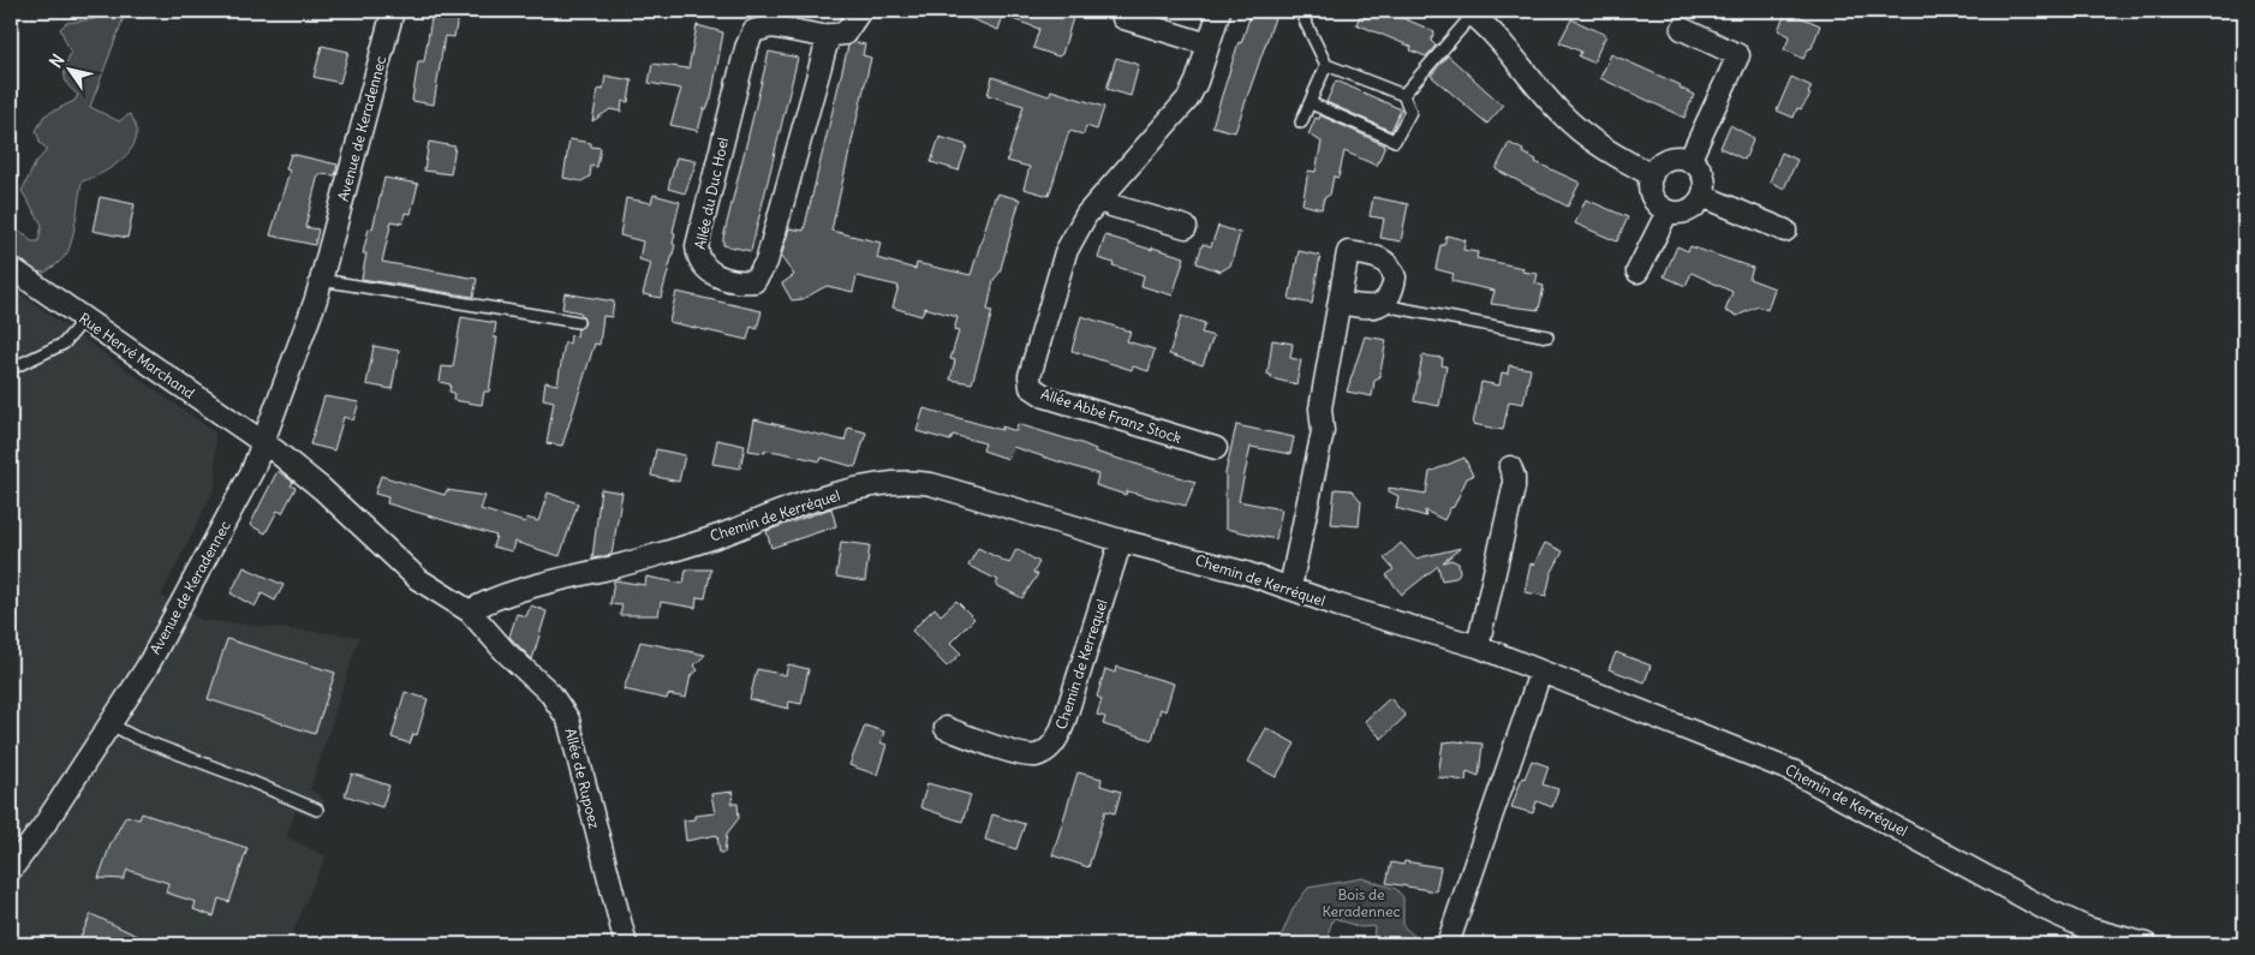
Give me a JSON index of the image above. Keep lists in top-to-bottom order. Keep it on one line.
{"streets":{"street":["Avenue de Keradennec","Allée du Duc Hoel","Rue Hervé Marchand","Allée Abbé Franz Stock","Chemin de Kerréquel","Chemin de Kerrequel","Allée de Rupoez"]},"crossings":[["Avenue de Keradennec","Rue Hervé Marchand"],["Chemin de Kerréquel","Chemin de Kerrequel"],["Chemin de Kerréquel","Allée de Rupoez"]],"parks":["Bois de Keradennec"],"north":"top left"}
